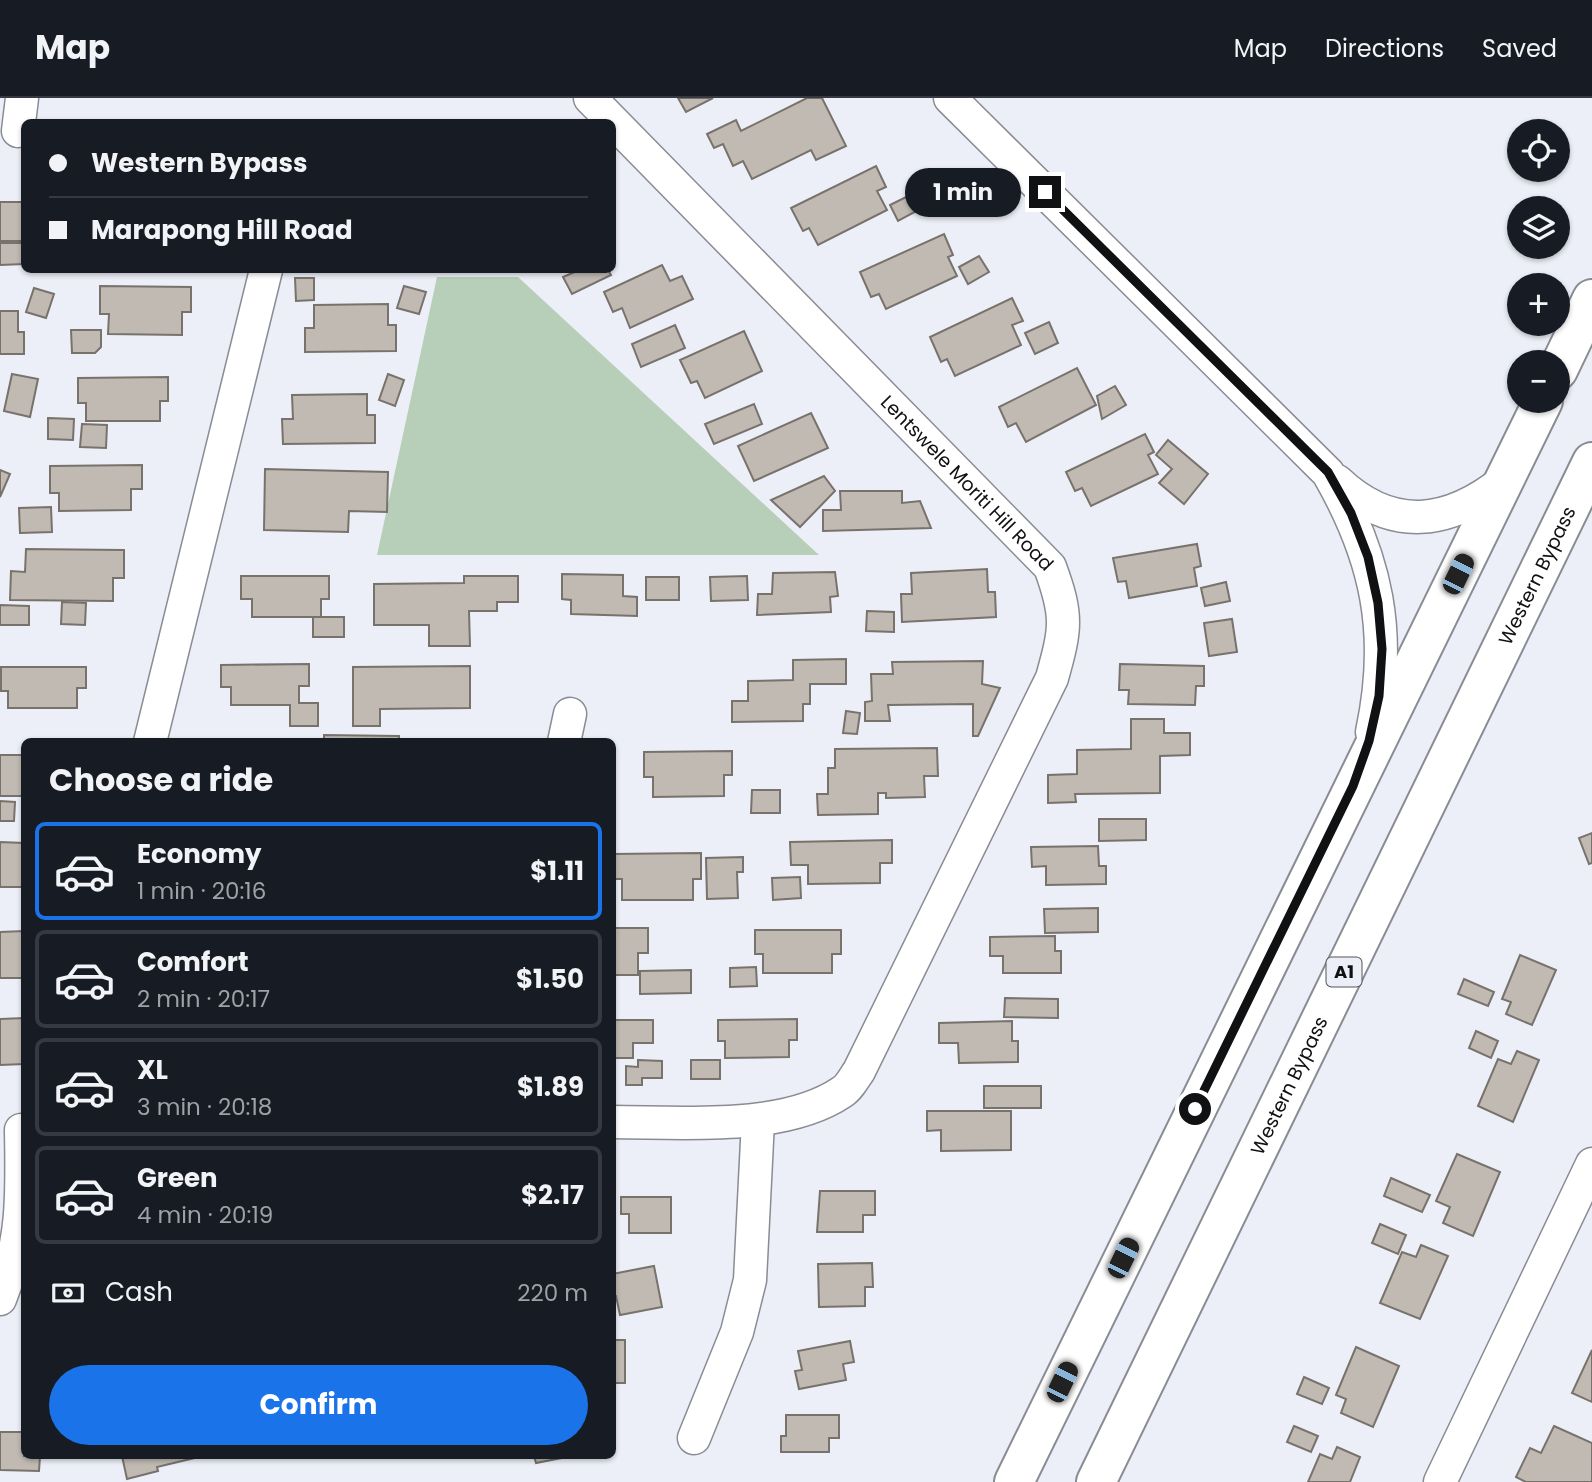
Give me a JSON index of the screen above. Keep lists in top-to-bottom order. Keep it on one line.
{"streets":{"highway":["Western Bypass","A1"],"street":["Lentswele Moriti Hill Road"]},"page":{"header":"Map","nav":["Map","Directions","Saved"],"map_buttons":["+","−"],"banner":["Western Bypass","Marapong Hill Road"],"bubble":"1 min","heading":"Choose a ride","list":[{"name":"Economy","note":"1 min · 20:16","value":"$1.11"},{"name":"Comfort","note":"2 min · 20:17","value":"$1.50"},{"name":"XL","note":"3 min · 20:18","value":"$1.89"},{"name":"Green","note":"4 min · 20:19","value":"$2.17"}],"pay":["Cash","220 m"],"buttons":"Confirm"}}
